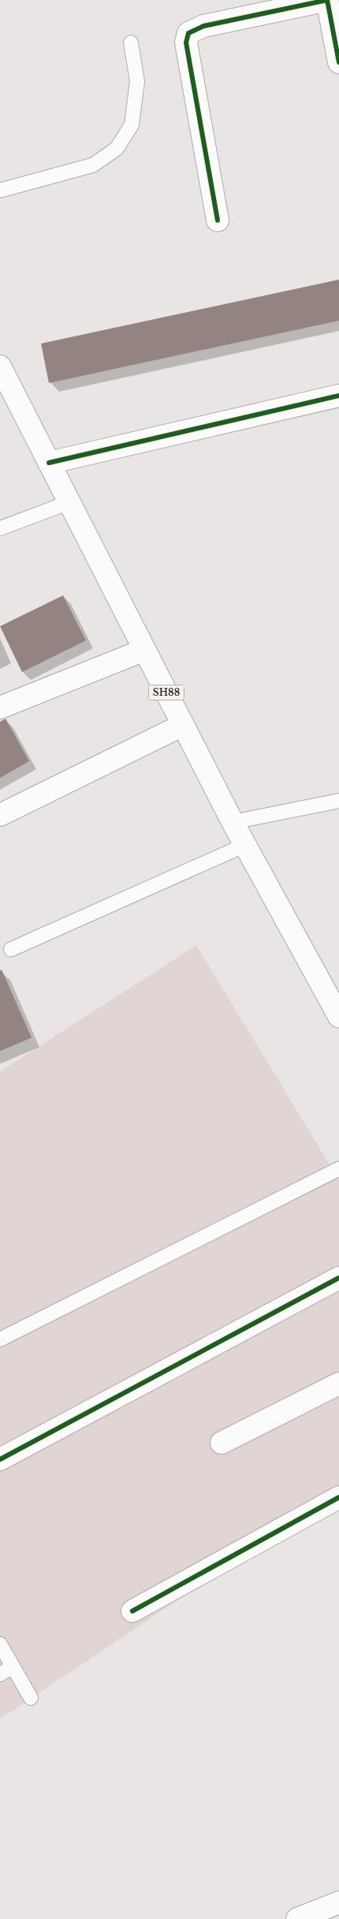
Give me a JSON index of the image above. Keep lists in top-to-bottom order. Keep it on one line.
{"streets":{"street":["SH88"]}}
